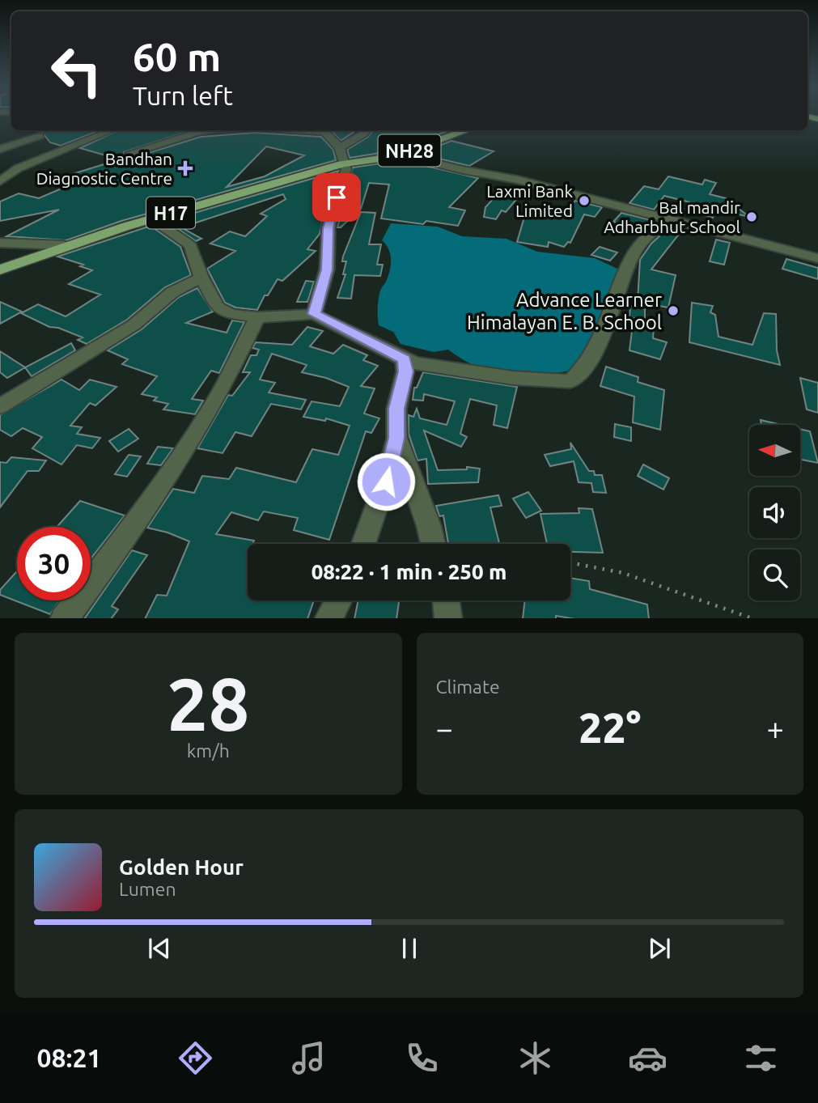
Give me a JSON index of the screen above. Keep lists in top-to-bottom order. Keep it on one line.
{"streets":{"main road":["NH28","H17"]},"crossings":[["NH28","H17"]],"places":{"health":["Bandhan Diagnostic Centre"],"other":["Laxmi Bank Limited","Bal mandir Adharbhut School","Advance Learner Himalayan E. B. School"]},"north":"left","page":{"turn":["60 m","Turn left"],"limit":"30","trip":"08:22 · 1 min · 250 m","tile":[["28","km/h"],"Climate"],"heat":["−","22°","+"],"song":["Golden Hour","Lumen"],"tabs":"08:21"}}
